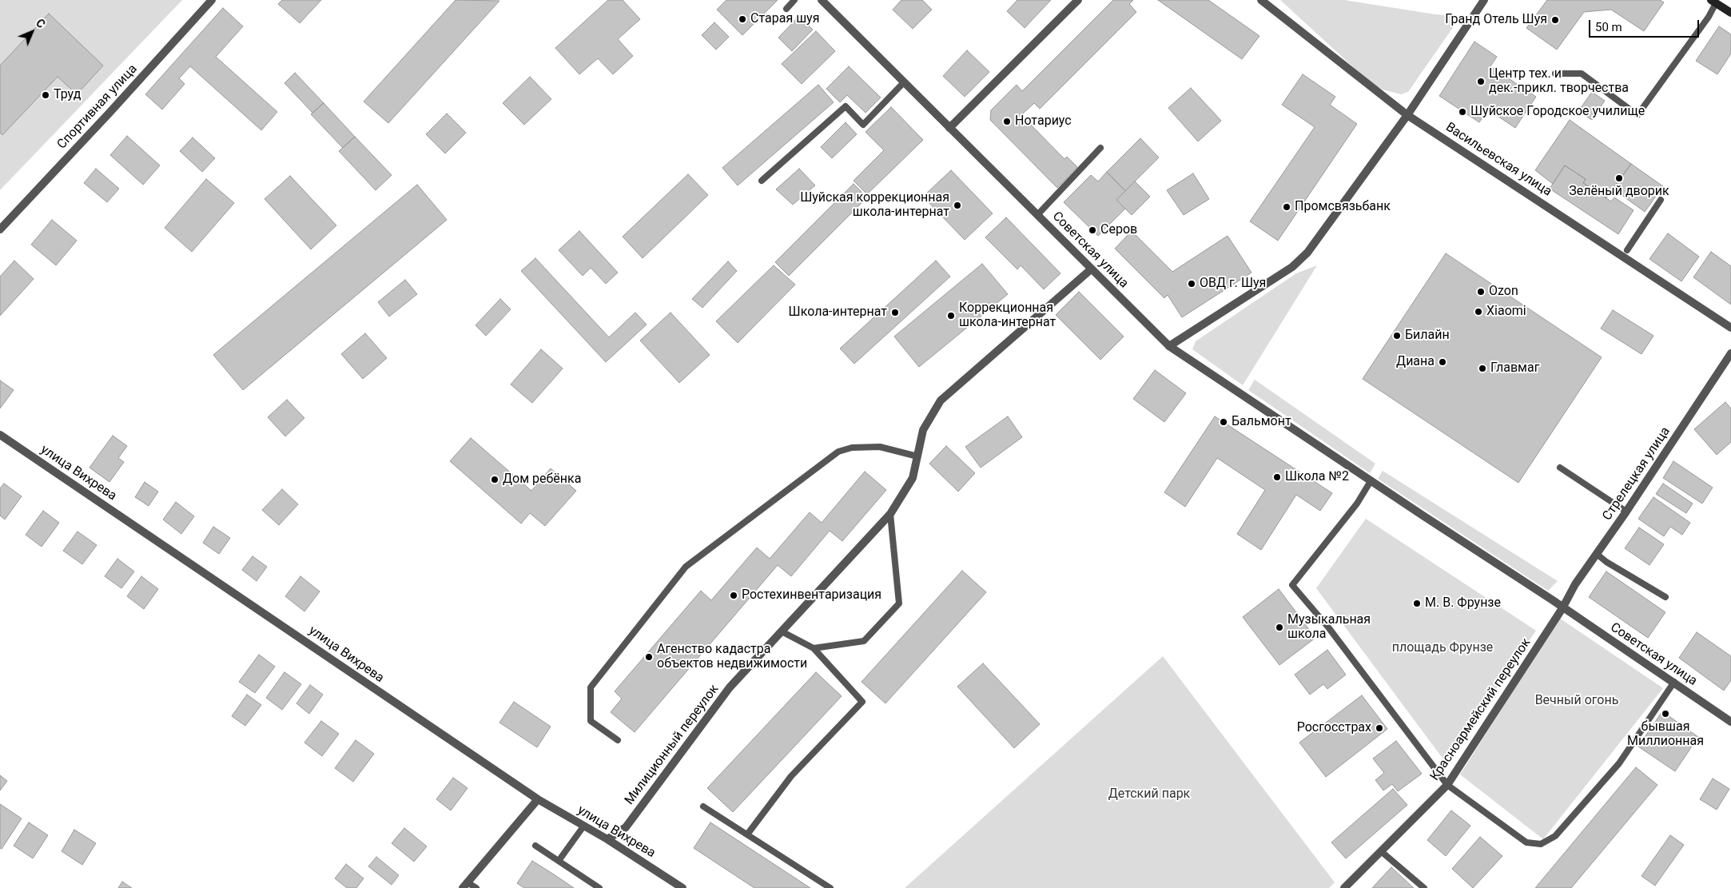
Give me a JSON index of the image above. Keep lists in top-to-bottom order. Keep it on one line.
{"streets":{"street":["Спортивная улица","Васильевская улица","Советская улица","улица Вихрева","Стрелецкая улица","Красноармейский переулок","Милиционный переулок"]},"crossings":[["Советская улица","Стрелецкая улица"],["Советская улица","Красноармейский переулок"],["Советская улица","Милиционный переулок"],["улица Вихрева","Милиционный переулок"],["Стрелецкая улица","Красноармейский переулок"]],"parks":["площадь Фрунзе","Вечный огонь","Детский парк"],"places":["Старая шуя","Гранд Отель Шуя","Центр тех. и дек.-прикл. творчества","Труд","Шуйское Городское училище","Нотариус","Зелёный дворик","Шуйская коррекционная школа-интернат","Промсвязьбанк","Серов","ОВД г. Шуя","Ozon","Xiaomi","Школа-интернат","Коррекционная школа-интернат","Билайн","Диана","Главмаг","Бальмонт","Школа №2","Дом ребёнка","Ростехинвентаризация","М. В. Фрунзе","Музыкальная школа","Агенство кадастра объектов недвижимости","бывшая Миллионная","Росгосстрах"],"scale_bar":"50 m","north":"top right"}
